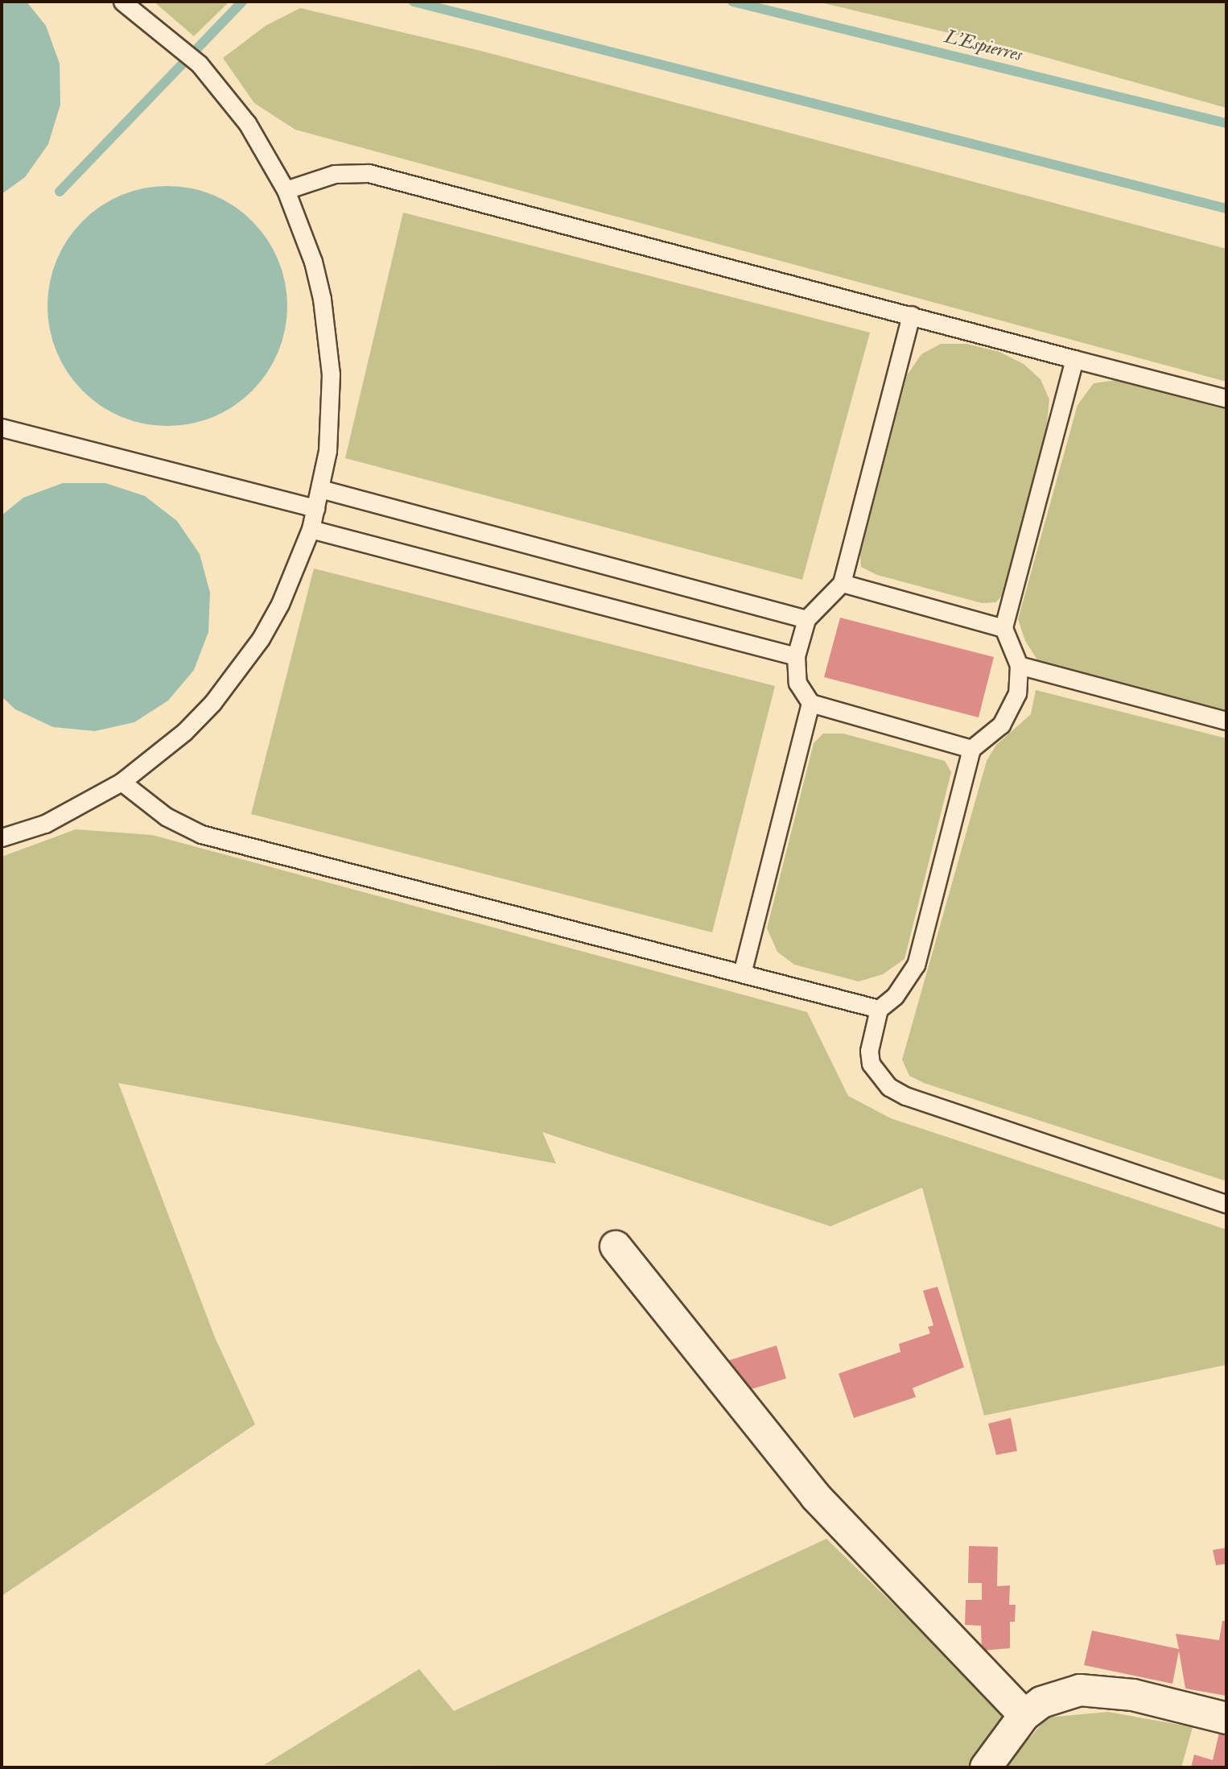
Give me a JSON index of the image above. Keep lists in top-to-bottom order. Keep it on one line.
{"water":["L'Espierres"]}
